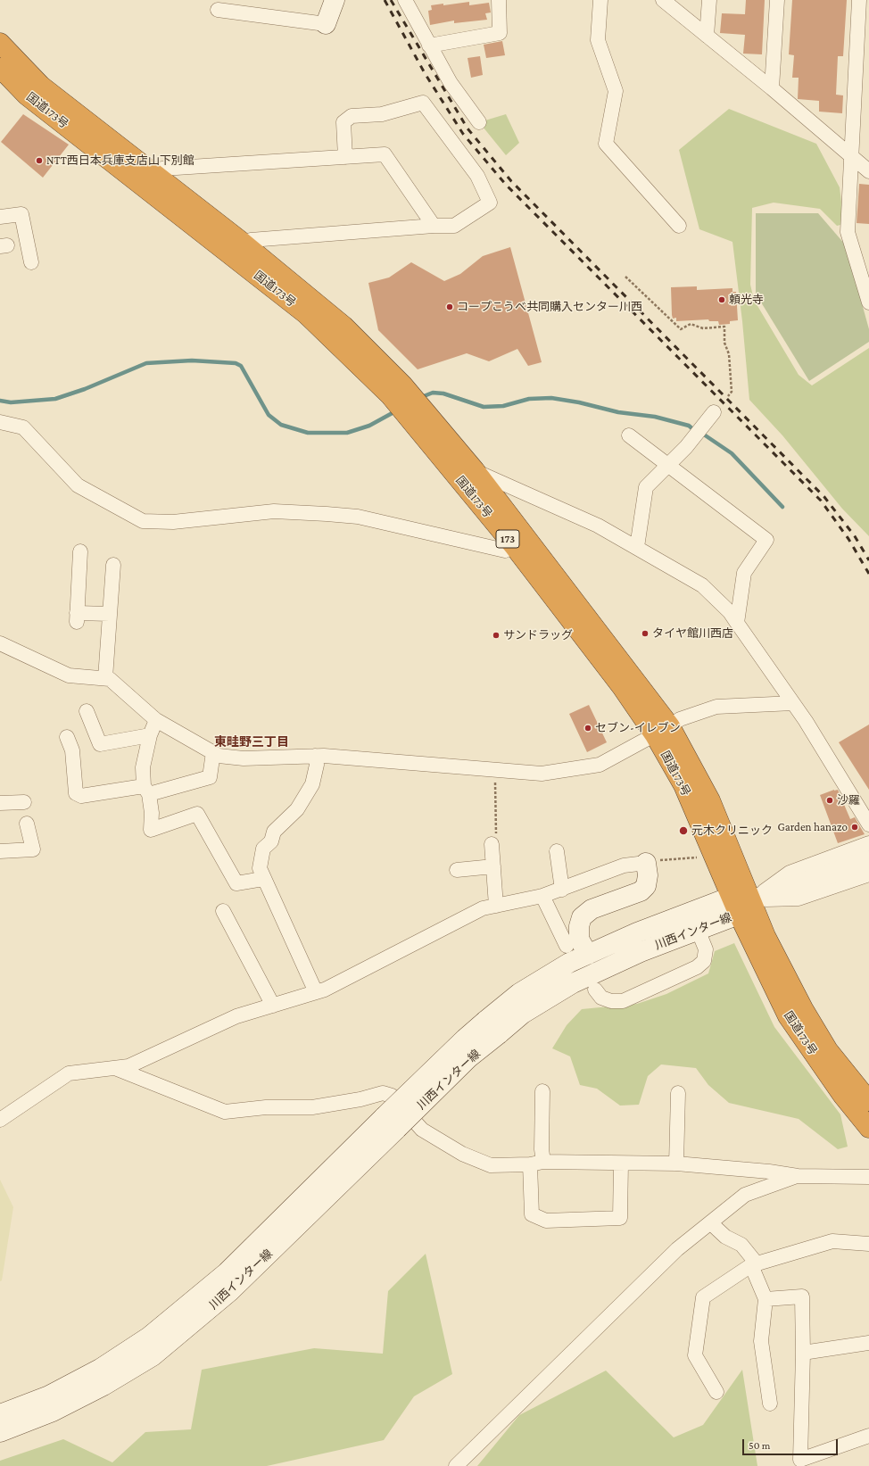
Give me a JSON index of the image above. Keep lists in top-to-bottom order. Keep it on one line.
{"streets":{"highway":["国道173号","173"],"main road":["川西インター線"]},"crossings":[["国道173号","川西インター線"]],"districts":["東畦野三丁目"],"places":["NTT西日本兵庫支店山下別館","頼光寺","コープこうべ共同購入センター川西","タイヤ館川西店","サンドラッグ","セブン-イレブン","沙羅","Garden hanazo","元木クリニック"],"scale_bar":"50 m"}
